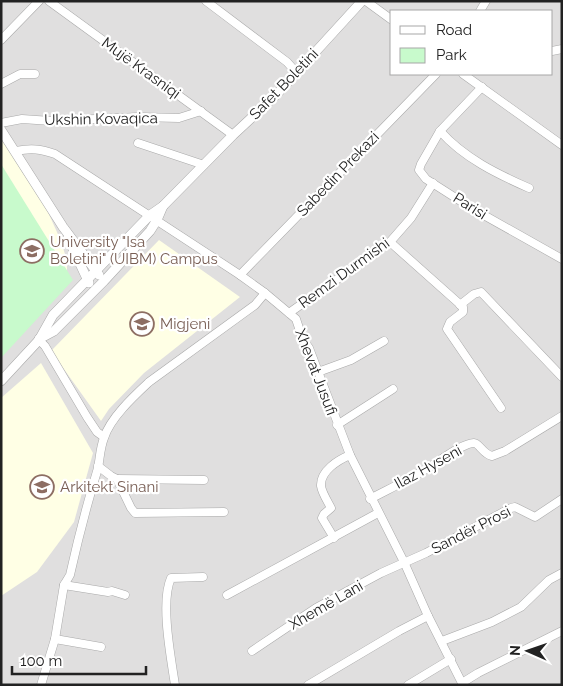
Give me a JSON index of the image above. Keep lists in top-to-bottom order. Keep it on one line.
{"streets":{"street":["Mujë Krasniqi","Safet Boletini","Ukshin Kovaqica","Sabedin Prekazi","Parisi","Remzi Durmishi","Xhevat Jusufi","Ilaz Hyseni","Sandër Prosi","Xhemë Lani"]},"crossings":[["Mujë Krasniqi","Safet Boletini"],["Mujë Krasniqi","Ukshin Kovaqica"],["Safet Boletini","Xhevat Jusufi"],["Sabedin Prekazi","Xhevat Jusufi"],["Parisi","Remzi Durmishi"],["Remzi Durmishi","Xhevat Jusufi"],["Xhevat Jusufi","Ilaz Hyseni"],["Xhevat Jusufi","Sandër Prosi"],["Xhevat Jusufi","Xhemë Lani"],["Sandër Prosi","Xhemë Lani"]],"places":{"school or university":["University \"Isa Boletini\" (UIBM) Campus","Migjeni","Arkitekt Sinani"]},"legend":["Road","Park"],"scale_bar":"100 m","north":"left"}
